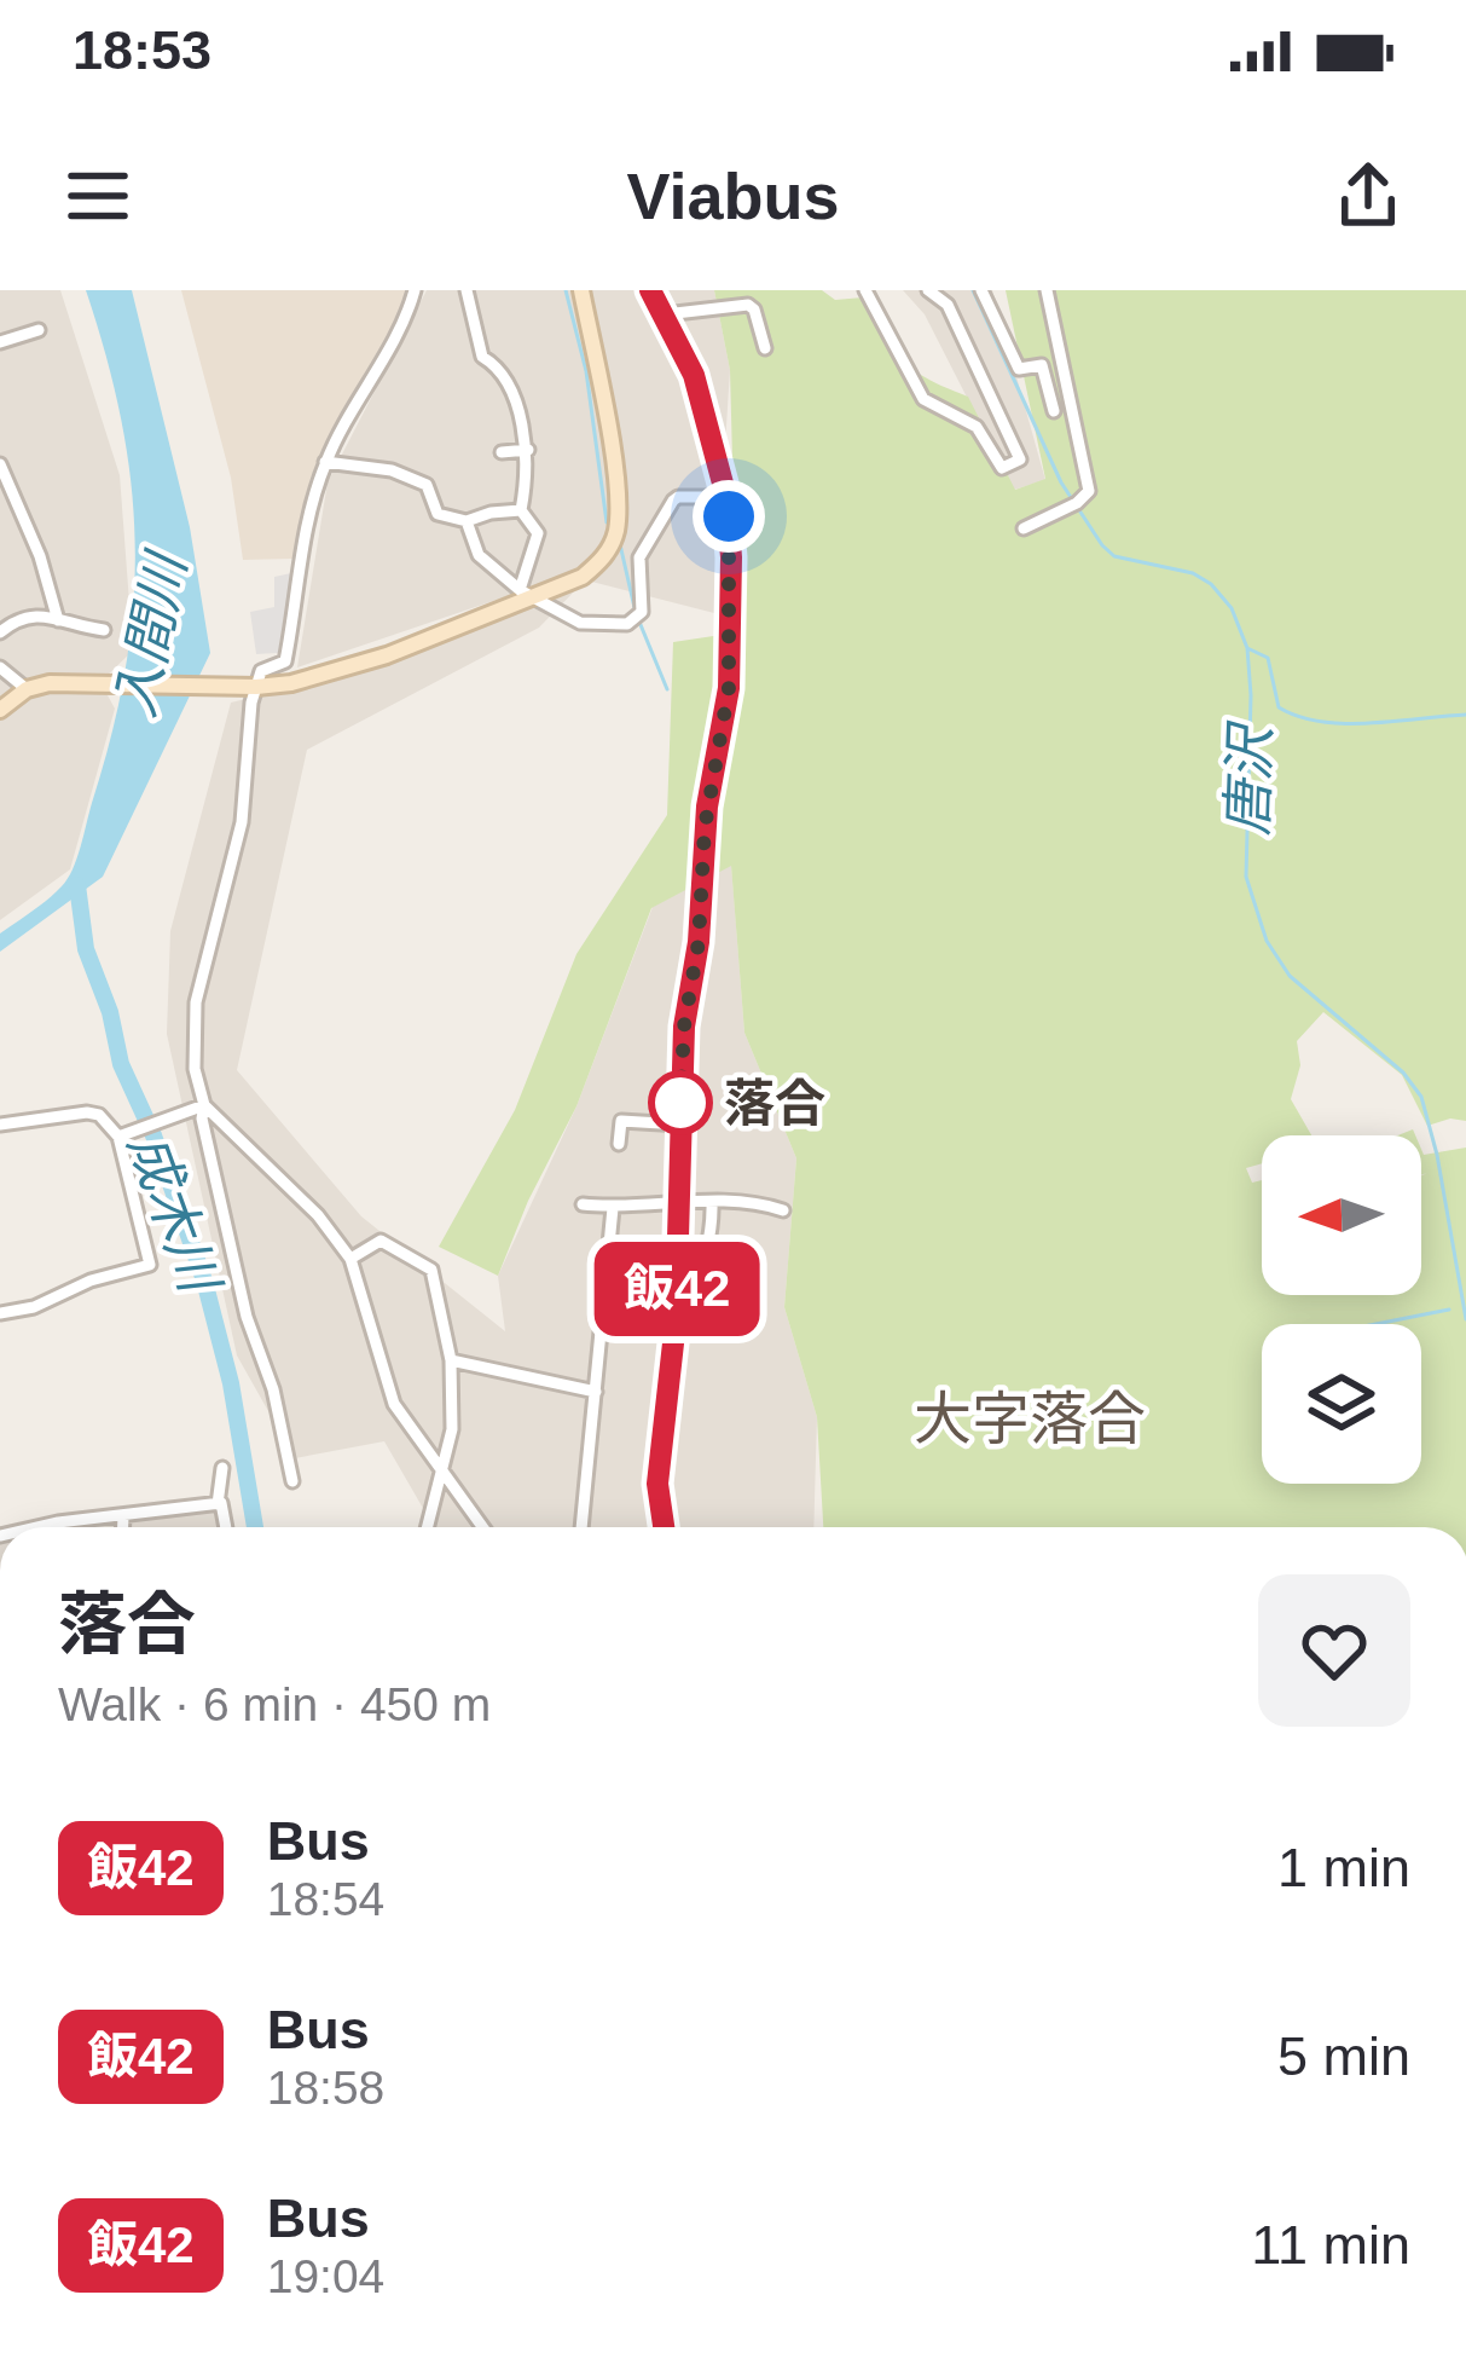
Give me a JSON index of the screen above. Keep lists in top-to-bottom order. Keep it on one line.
{"districts":["大字落合"],"water":["入間川","唐沢","成木川"],"places":["落合"],"lines":["bus line 飯42"],"north":"left","page":{"status":"18:53","header":"Viabus","on_map":"飯42","heading":["落合","Walk · 6 min · 450 m"],"list":[{"mark":"飯42","name":"Bus","note":"18:54","value":"1 min"},{"mark":"飯42","name":"Bus","note":"18:58","value":"5 min"},{"mark":"飯42","name":"Bus","note":"19:04","value":"11 min"}]}}
